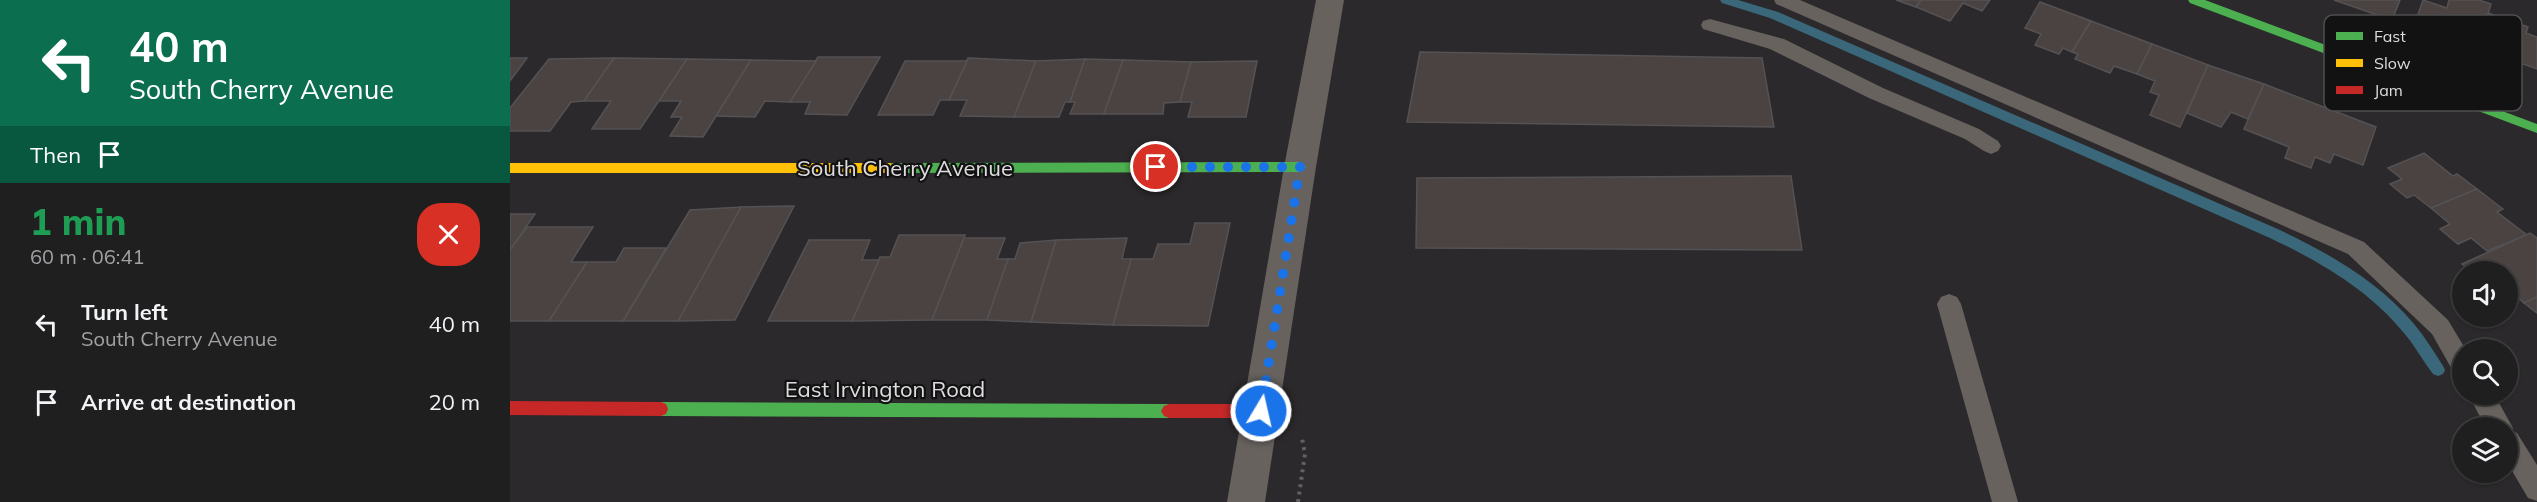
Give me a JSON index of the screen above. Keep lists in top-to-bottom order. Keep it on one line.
{"streets":{"street":["South Cherry Avenue","East Irvington Road"]},"legend":["Fast","Slow","Jam"],"page":{"turn":["40 m","South Cherry Avenue"],"then":"Then","heading":["1 min","60 m · 06:41"],"list":[{"name":"Turn left","note":"South Cherry Avenue","value":"40 m"},{"name":"Arrive at destination","value":"20 m"}]}}
